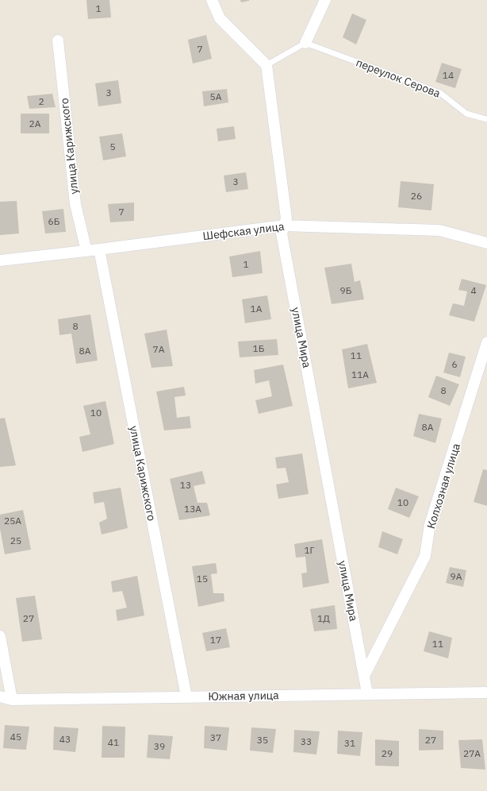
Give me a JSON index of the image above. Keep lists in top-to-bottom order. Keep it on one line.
{"streets":{"street":["улица Карижского","Шефская улица","улица Мира","Колхозная улица","Южная улица"],"lane":["переулок Серова"]},"crossings":[["улица Карижского","Шефская улица"],["улица Карижского","Южная улица"],["Шефская улица","улица Мира"],["улица Мира","Колхозная улица"],["улица Мира","Южная улица"]],"house_numbers":["1","7","14","3","5А","2","2А","5","3","26","7","6Б","1","9Б","4","1А","8","1Б","7А","8А","11","6","11А","8","10","8А","13","10","13А","25А","25","1Г","9А","15","27","1Д","17","11","45","37","43","35","27","33","41","31","39","29","27А"]}
